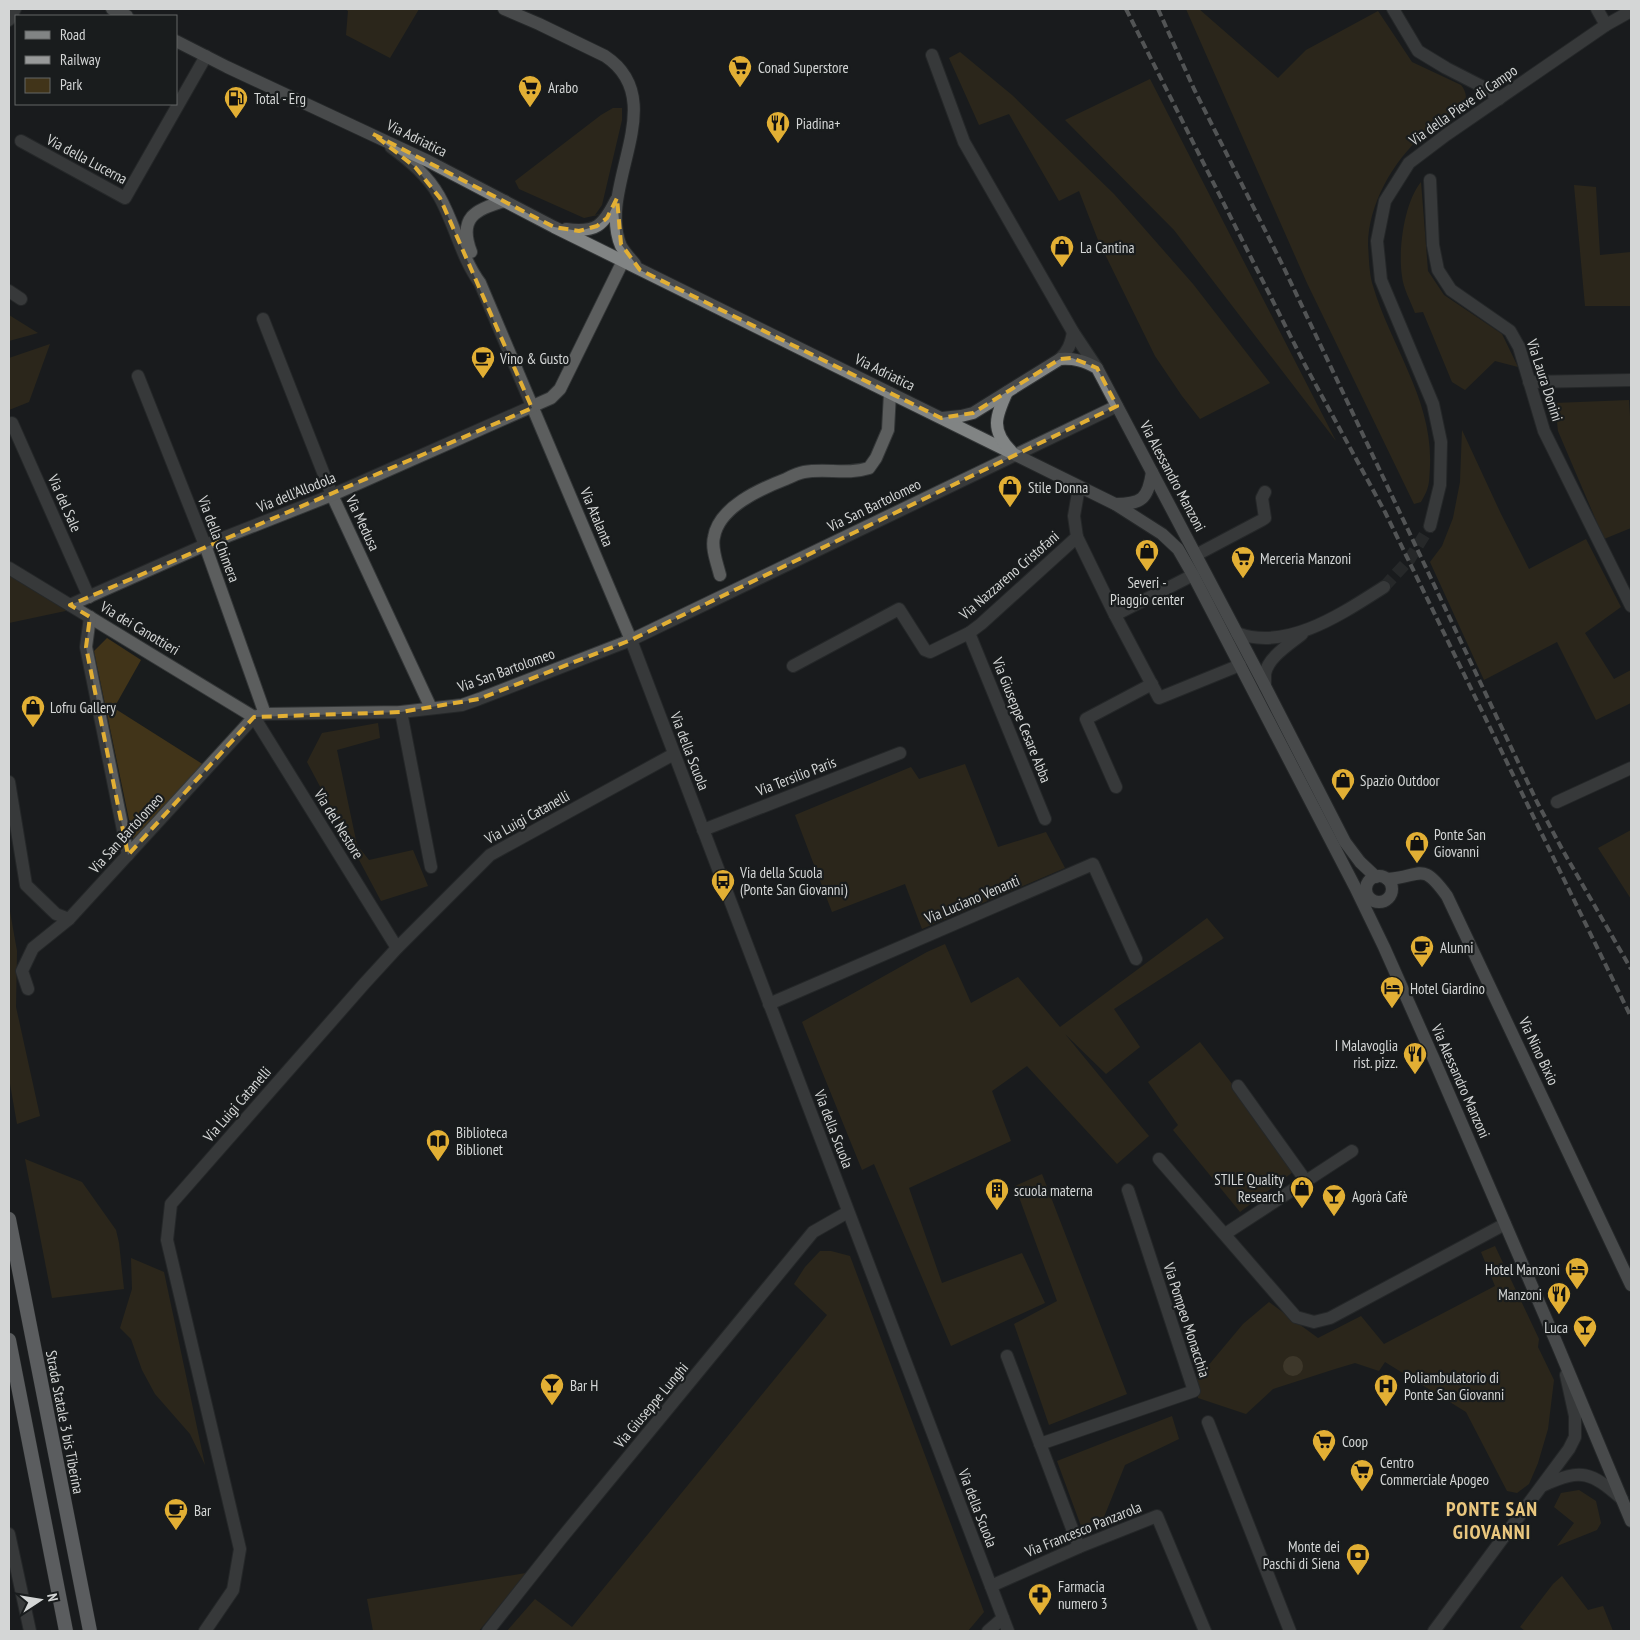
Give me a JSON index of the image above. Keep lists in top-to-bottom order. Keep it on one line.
{"streets":{"highway":["Strada Statale 3 bis Tiberina"],"main road":["Via Adriatica","Via Alessandro Manzoni","Via Nino Bixio"],"street":["Via della Pieve di Campo","Via della Lucerna","Via Laura Donini","Via dell'Allodola","Via del Sale","Via San Bartolomeo","Via Atalanta","Via Medusa","Via della Chimera","Via Nazzareno Cristofani","Via dei Canottieri","Via Giuseppe Cesare Abba","Via della Scuola","Via Tersilio Paris","Via Luigi Catanelli","Via del Nestore","Via Luciano Venanti","Via Pompeo Monacchia","Via Giuseppe Lunghi","Via Francesco Panzarola"]},"crossings":[["Via Adriatica","Via della Lucerna"],["Via Adriatica","Via Alessandro Manzoni"],["Via Adriatica","Via San Bartolomeo"],["Via Adriatica","Via Atalanta"],["Via Adriatica","Via Nazzareno Cristofani"],["Via Alessandro Manzoni","Via San Bartolomeo"],["Via Alessandro Manzoni","Via Nino Bixio"],["Via dell'Allodola","Via del Sale"],["Via dell'Allodola","Via Atalanta"],["Via dell'Allodola","Via Medusa"],["Via dell'Allodola","Via della Chimera"],["Via dell'Allodola","Via dei Canottieri"],["Via San Bartolomeo","Via Atalanta"],["Via San Bartolomeo","Via Medusa"],["Via San Bartolomeo","Via della Chimera"],["Via San Bartolomeo","Via dei Canottieri"],["Via San Bartolomeo","Via della Scuola"],["Via San Bartolomeo","Via del Nestore"],["Via Atalanta","Via della Scuola"],["Via della Chimera","Via dei Canottieri"],["Via della Chimera","Via del Nestore"],["Via Nazzareno Cristofani","Via Giuseppe Cesare Abba"],["Via dei Canottieri","Via del Nestore"],["Via della Scuola","Via Tersilio Paris"],["Via della Scuola","Via Luigi Catanelli"],["Via della Scuola","Via Luciano Venanti"],["Via della Scuola","Via Giuseppe Lunghi"],["Via della Scuola","Via Francesco Panzarola"],["Via Luigi Catanelli","Via del Nestore"]],"districts":["PONTE SAN GIOVANNI"],"places":{"supermarket":["Conad Superstore","Arabo","Merceria Manzoni","Coop","Centro Commerciale Apogeo"],"fuel station":["Total - Erg"],"restaurant":["Piadina+","I Malavoglia rist. pizz.","Manzoni"],"shop":["La Cantina","Stile Donna","Severi - Piaggio center","Lofru Gallery","Spazio Outdoor","Ponte San Giovanni","STILE Quality Research"],"cafe":["Vino & Gusto","Alunni","Bar"],"bus stop":["Via della Scuola (Ponte San Giovanni)"],"hotel":["Hotel Giardino","Hotel Manzoni"],"library":["Biblioteca Biblionet"],"building":["scuola materna"],"bar":["Agorà Cafè","Luca","Bar H"],"hospital":["Poliambulatorio di Ponte San Giovanni"],"bank":["Monte dei Paschi di Siena"],"pharmacy":["Farmacia numero 3"]},"legend":["Road","Railway","Park"],"north":"right"}
